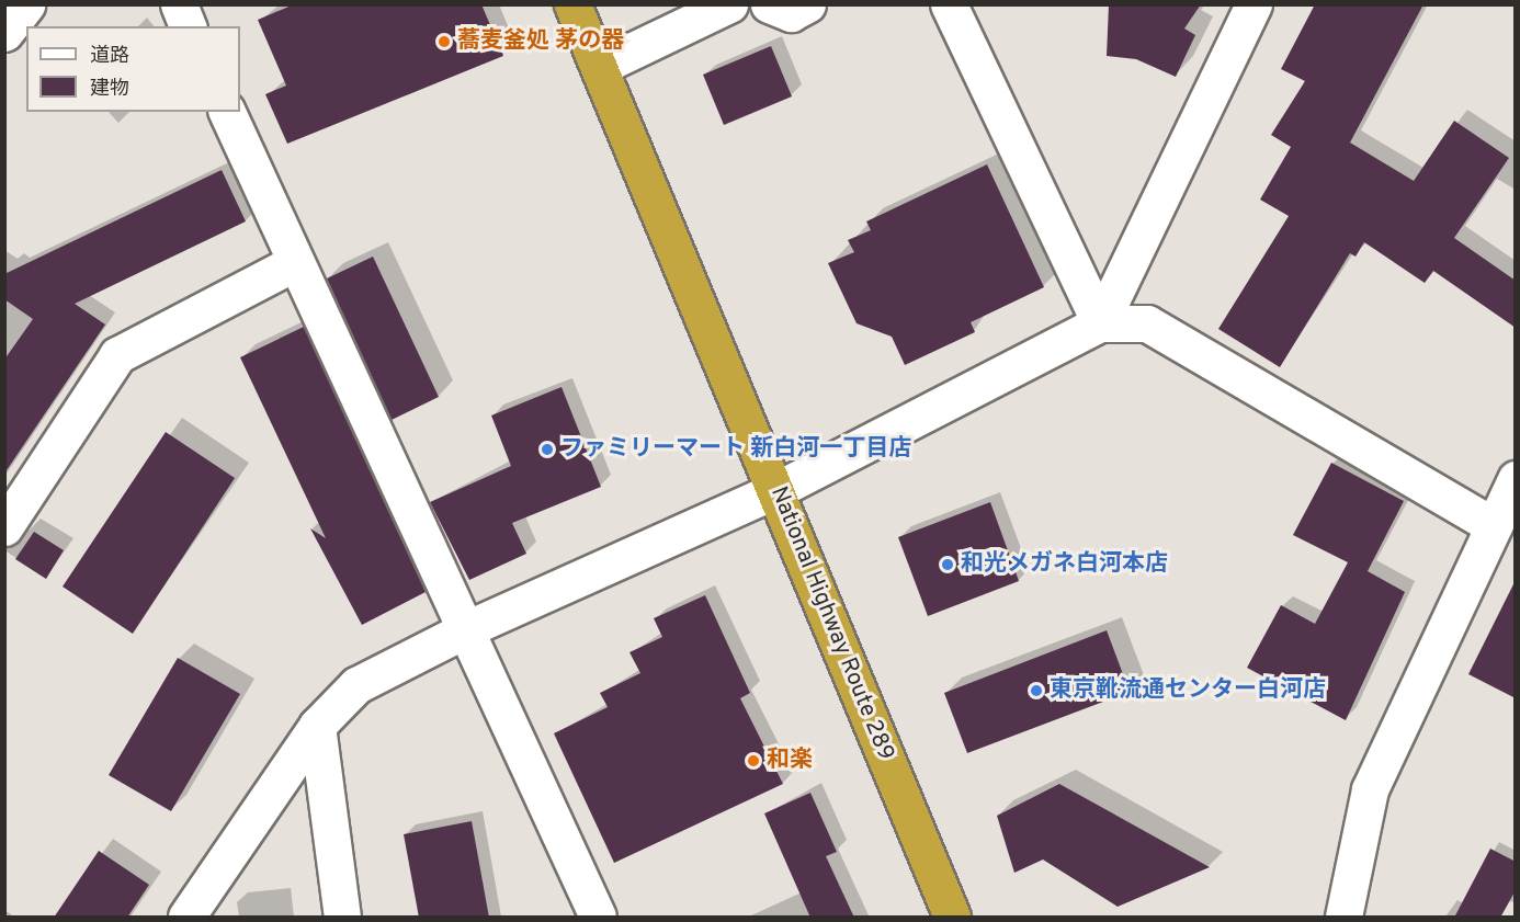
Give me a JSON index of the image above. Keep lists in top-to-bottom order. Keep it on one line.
{"streets":{"highway":["National Highway Route 289"]},"places":["蕎麦釜処 茅の器","ファミリーマート 新白河一丁目店","和光メガネ白河本店","東京靴流通センター白河店","和楽"],"legend":["道路","建物"]}
